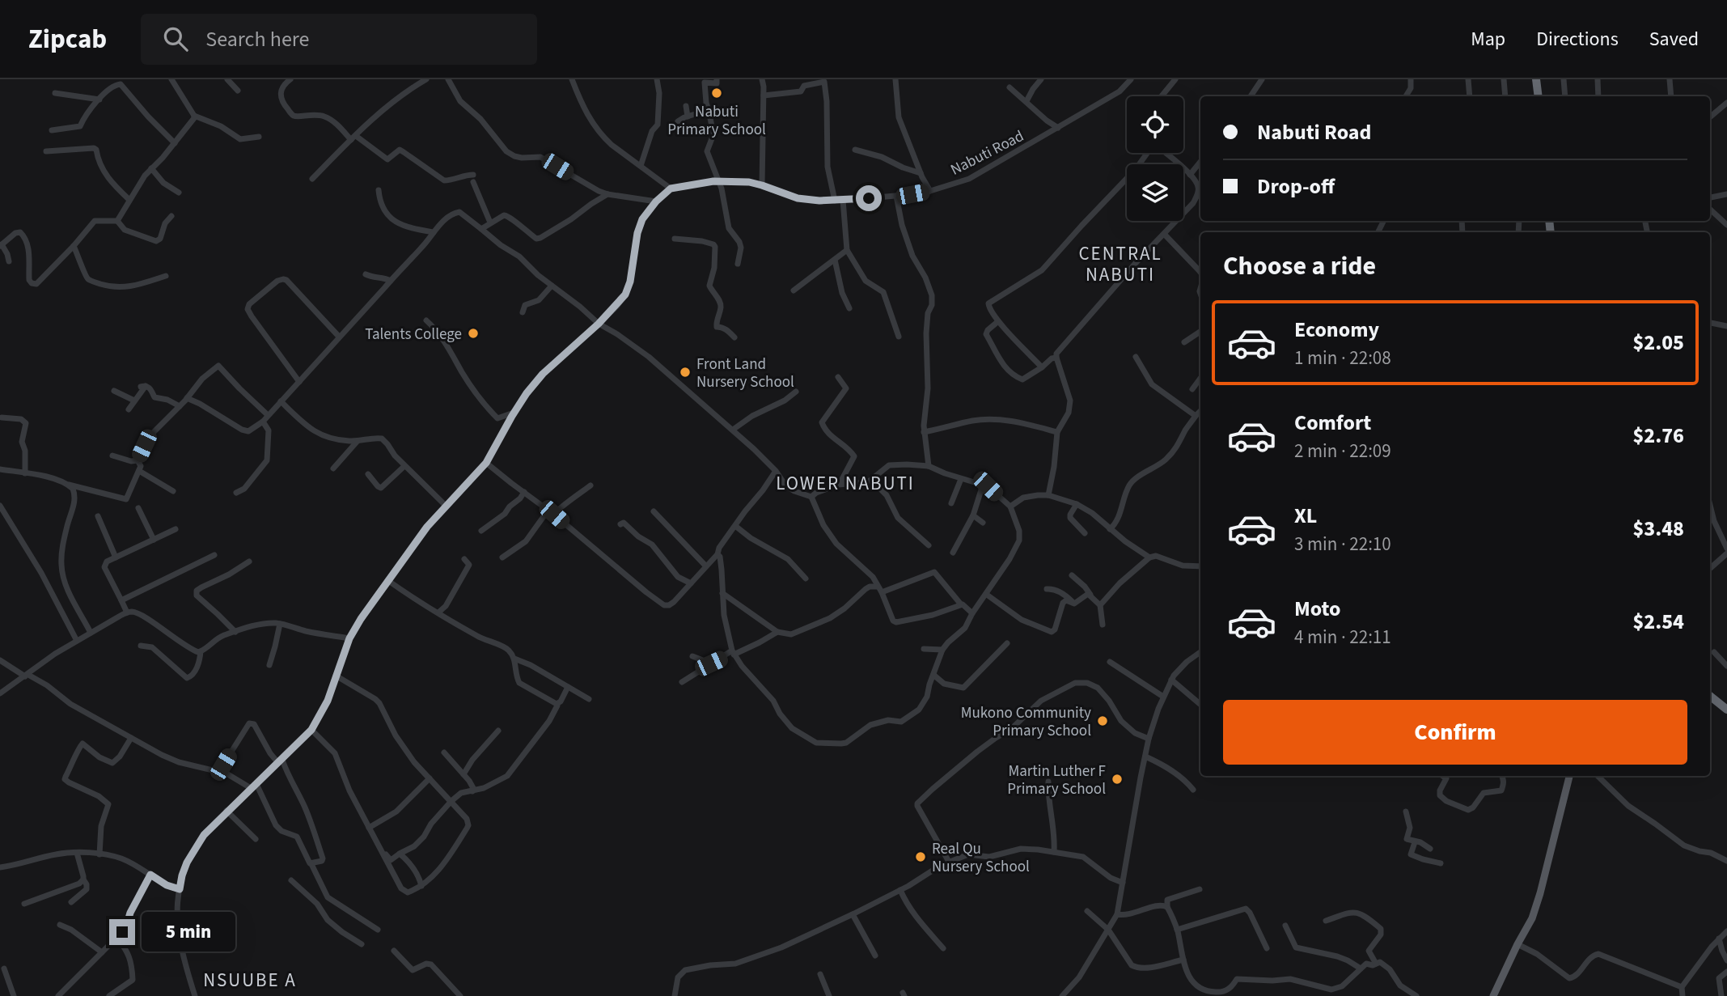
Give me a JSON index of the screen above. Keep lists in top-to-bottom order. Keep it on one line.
{"streets":{"street":["Nabuti Road"]},"districts":["CENTRAL NABUTI","LOWER NABUTI","NSUUBE A"],"places":["Nabuti Primary School","Talents College","Front Land Nursery School","Mukono Community Primary School","Martin Luther F Primary School","Real Qu Nursery School"],"page":{"header":"Zipcab","search":"Search here","nav":["Map","Directions","Saved"],"banner":["Nabuti Road","Drop-off"],"heading":"Choose a ride","list":[{"name":"Economy","note":"1 min · 22:08","value":"$2.05"},{"name":"Comfort","note":"2 min · 22:09","value":"$2.76"},{"name":"XL","note":"3 min · 22:10","value":"$3.48"},{"name":"Moto","note":"4 min · 22:11","value":"$2.54"}],"buttons":"Confirm","bubble":"5 min"}}
